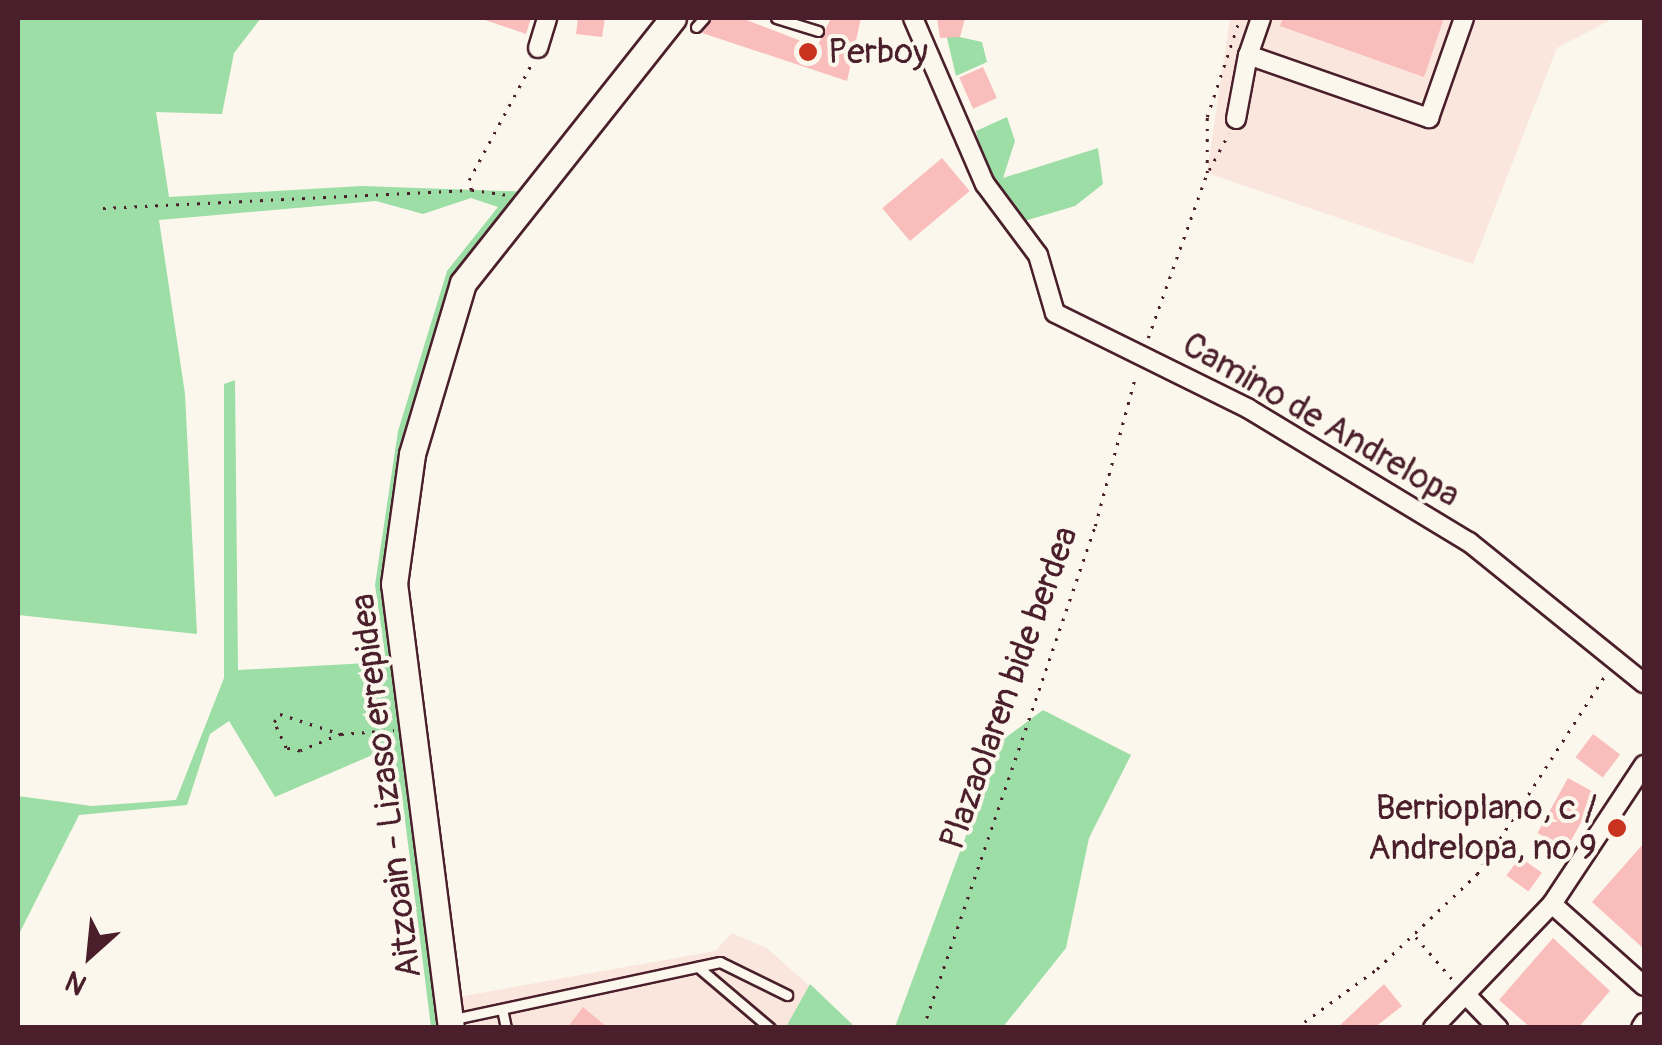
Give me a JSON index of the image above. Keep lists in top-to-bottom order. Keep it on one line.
{"streets":{"street":["Camino de Andrelopa","Aitzoain - Lizaso errepidea"],"path":["Plazaolaren bide berdea"]},"places":["Perboy","Berrioplano, c / Andrelopa, nº 9"],"north":"bottom left"}
